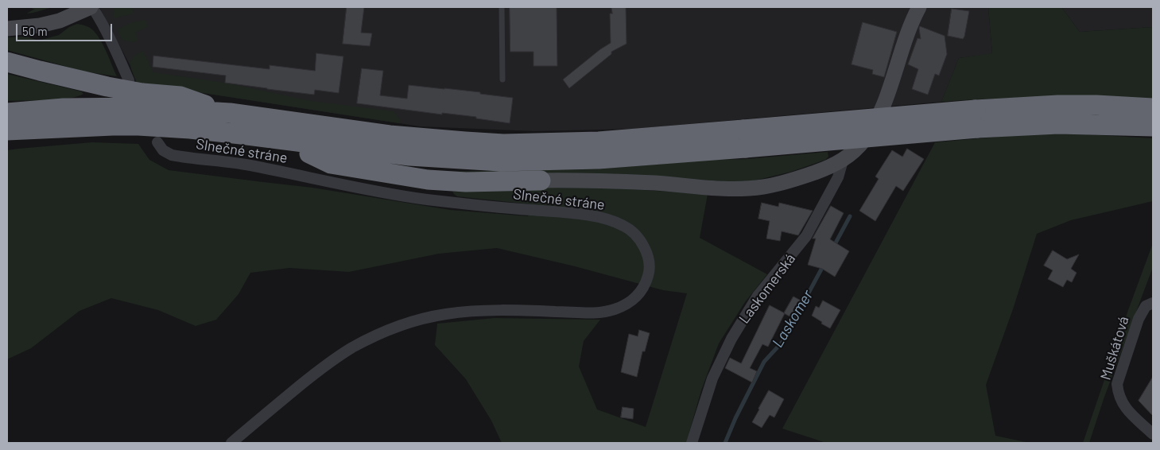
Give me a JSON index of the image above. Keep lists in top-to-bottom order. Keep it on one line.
{"streets":{"street":["Slnečné stráne","Laskomerská","Muškátová"]},"water":["Laskomer"],"scale_bar":"50 m"}
